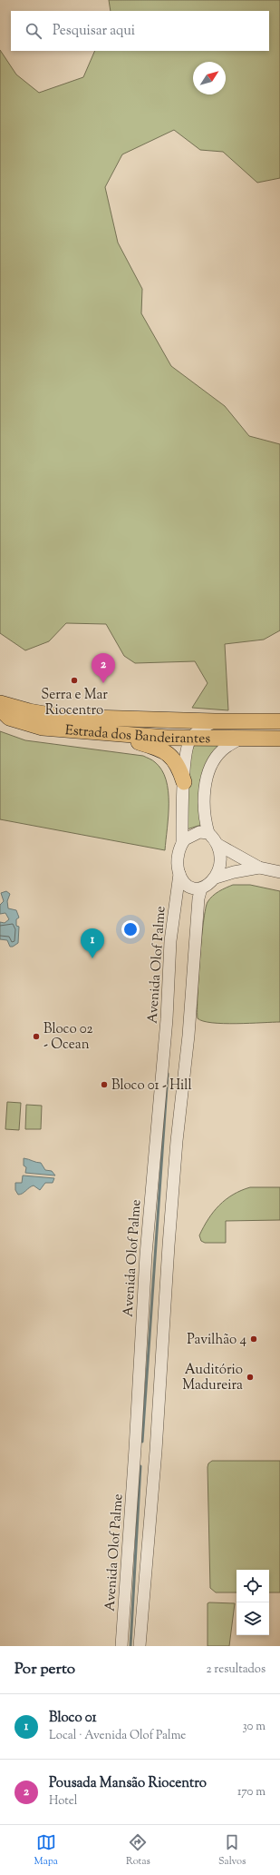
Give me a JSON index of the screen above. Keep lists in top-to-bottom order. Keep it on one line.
{"streets":{"main road":["Estrada dos Bandeirantes"],"street":["Avenida Olof Palme"]},"places":["Serra e Mar Riocentro","Bloco 02 - Ocean","Bloco 01 - Hill","Pavilhão 4","Auditório Madureira"],"north":"top right","page":{"search":"Pesquisar aqui","pins":["2","1"],"heading":["Por perto","2 resultados"],"list":[{"mark":"1","name":"Bloco 01","note":"Local · Avenida Olof Palme","value":"30 m"},{"mark":"2","name":"Pousada Mansão Riocentro","note":"Hotel","value":"170 m"}],"nav":["Mapa","Rotas","Salvos"]}}
